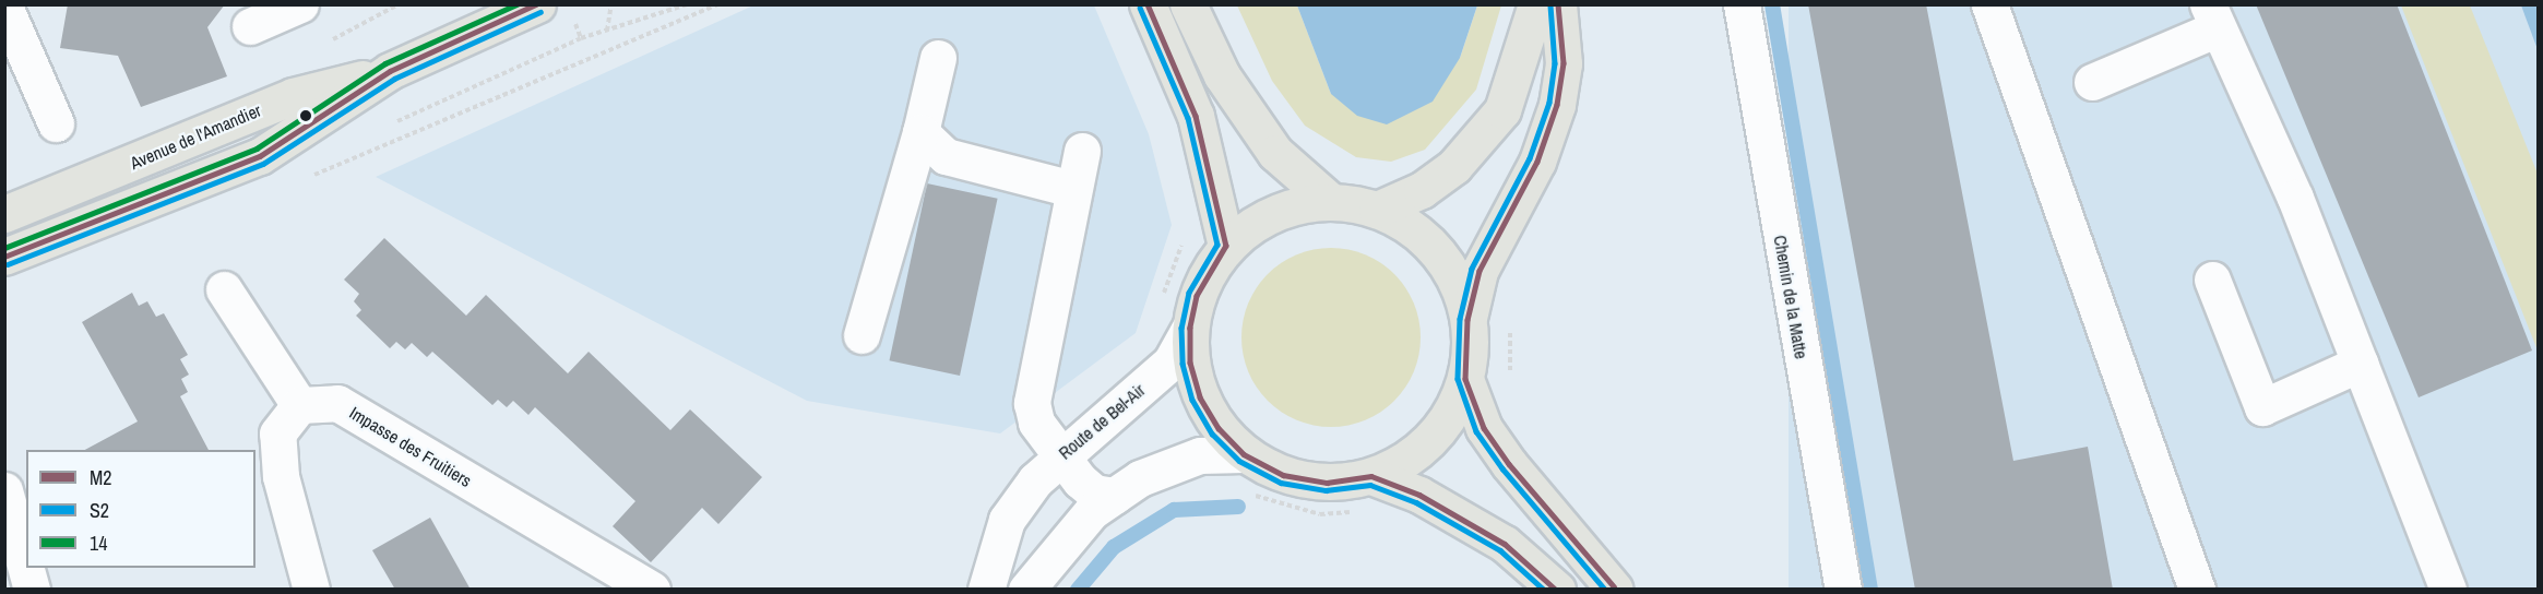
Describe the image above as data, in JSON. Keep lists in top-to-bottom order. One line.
{"streets":{"main road":["Avenue de l'Amandier"],"street":["Chemin de la Matte","Route de Bel-Air","Impasse des Fruitiers"]},"lines":["transit line M2","transit line 14","transit line S2"],"legend":["M2","S2","14"]}
